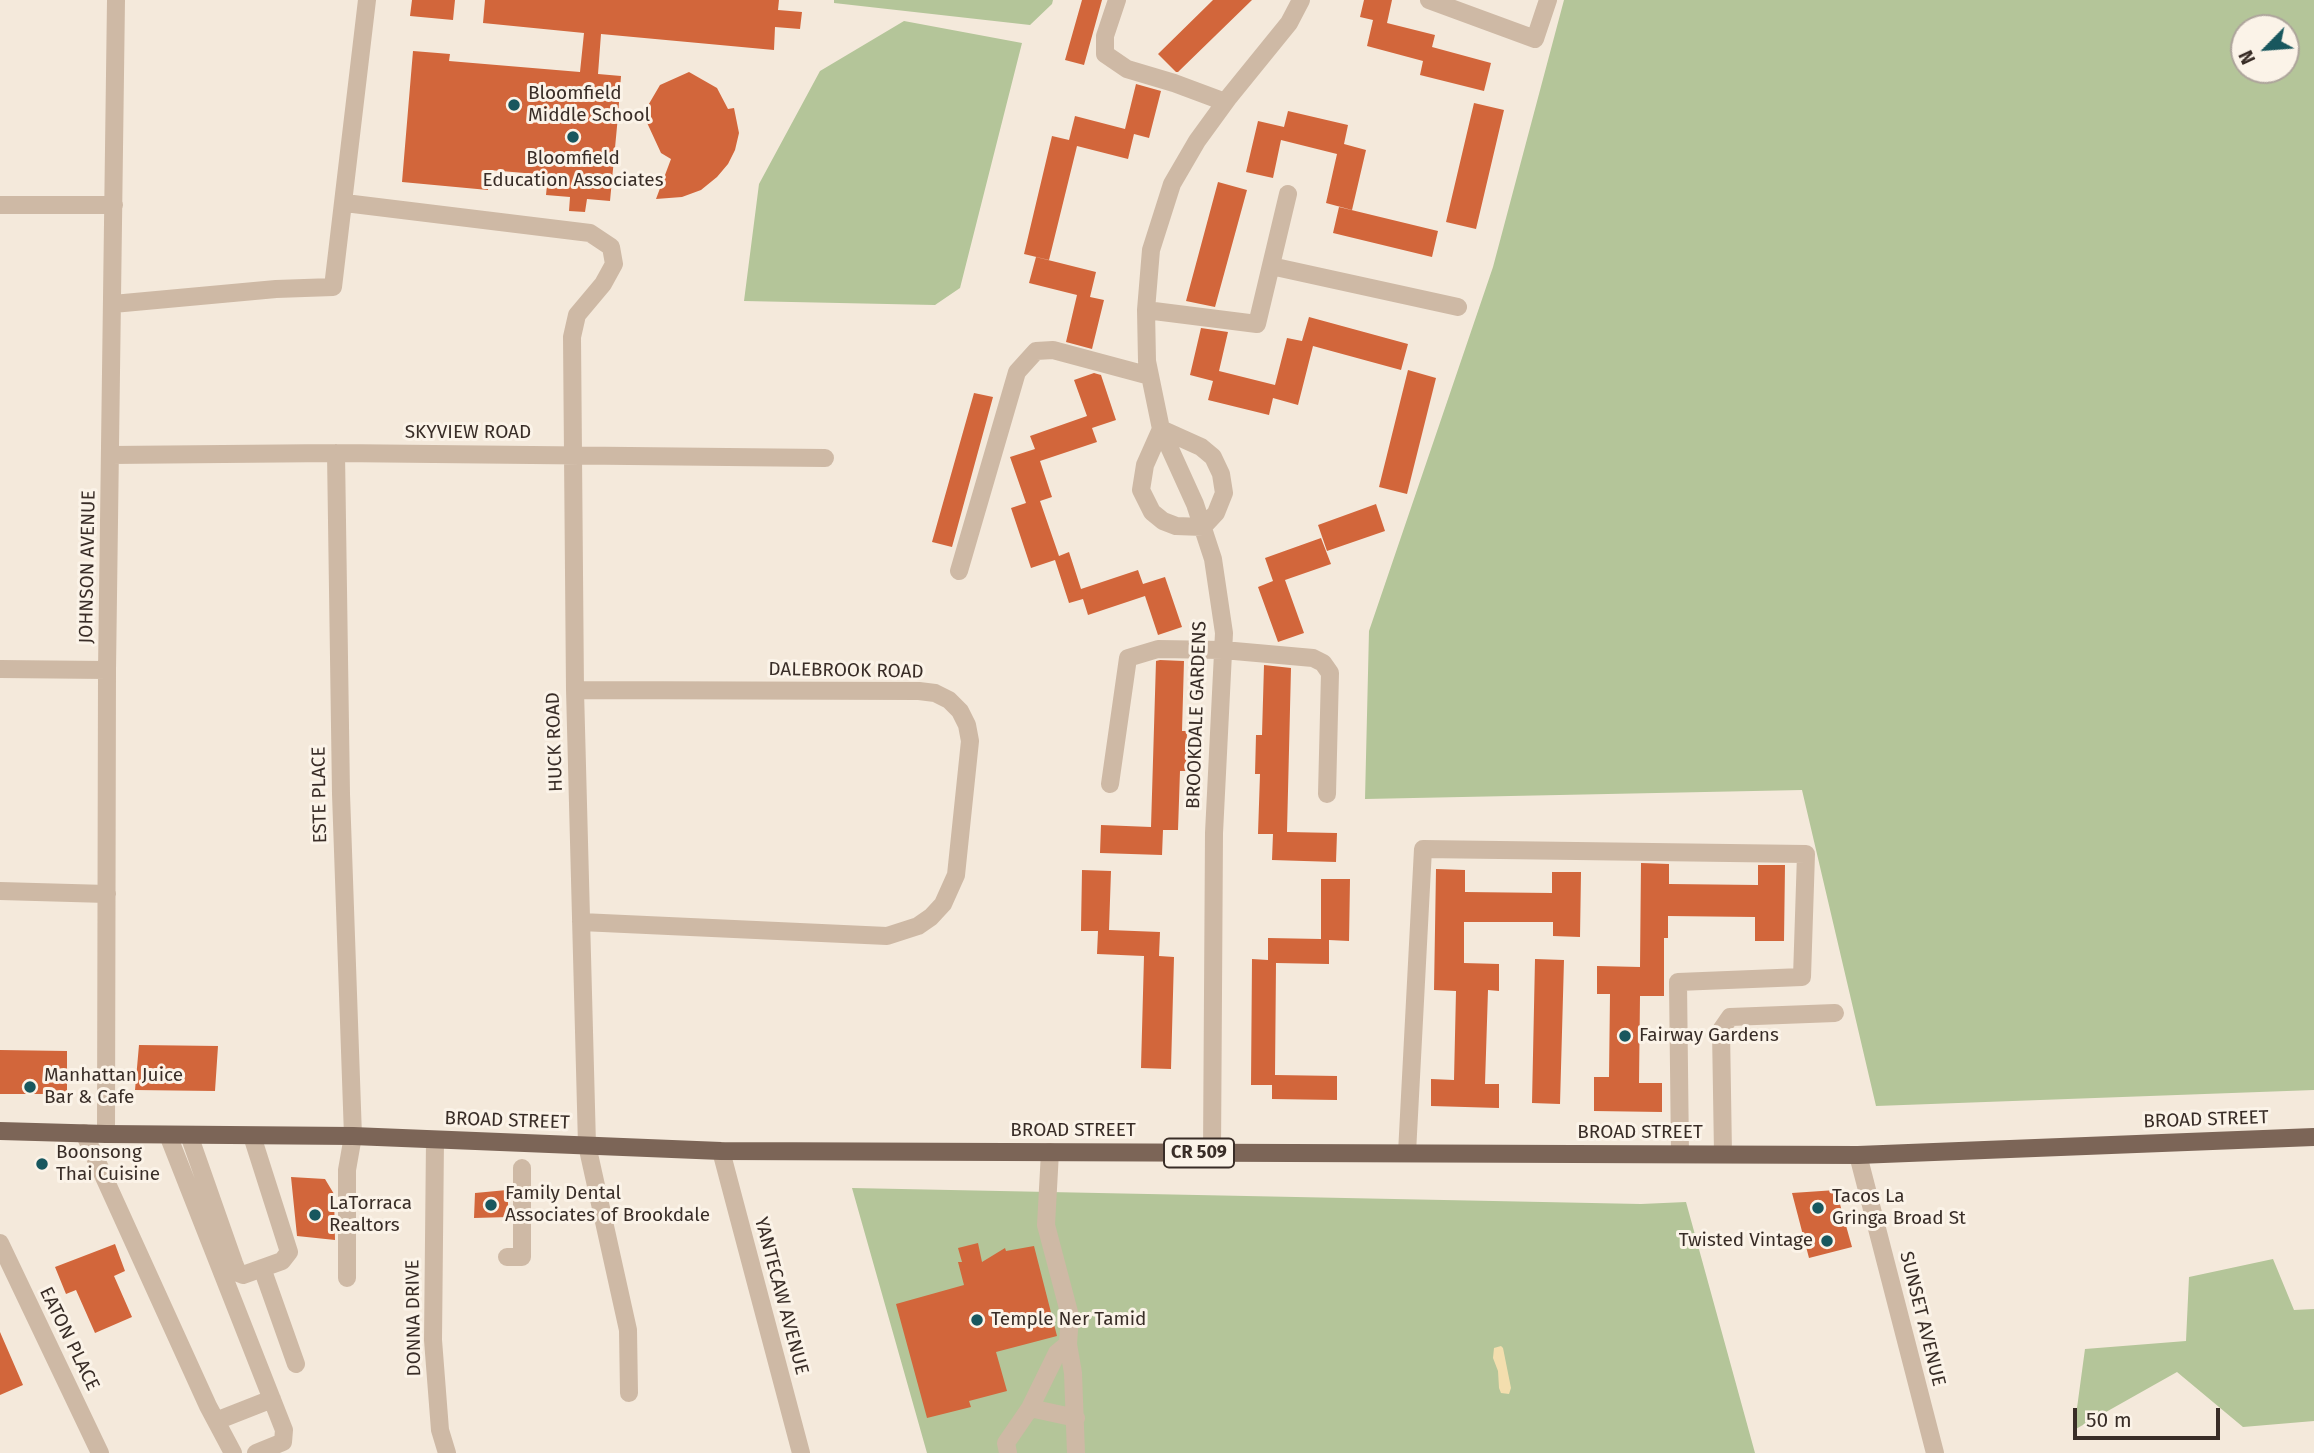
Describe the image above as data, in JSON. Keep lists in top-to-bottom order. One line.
{"streets":{"main road":["BROAD STREET","CR 509"],"street":["SKYVIEW ROAD","JOHNSON AVENUE","DALEBROOK ROAD","BROOKDALE GARDENS","HUCK ROAD","ESTE PLACE","YANTECAW AVENUE","DONNA DRIVE","SUNSET AVENUE","EATON PLACE"]},"crossings":[["SKYVIEW ROAD","JOHNSON AVENUE"],["SKYVIEW ROAD","HUCK ROAD"],["SKYVIEW ROAD","ESTE PLACE"],["JOHNSON AVENUE","BROAD STREET"],["DALEBROOK ROAD","HUCK ROAD"],["BROOKDALE GARDENS","BROAD STREET"],["HUCK ROAD","BROAD STREET"],["ESTE PLACE","BROAD STREET"],["BROAD STREET","YANTECAW AVENUE"],["BROAD STREET","DONNA DRIVE"],["BROAD STREET","SUNSET AVENUE"]],"places":["Bloomfield Middle School","Bloomfield Education Associates","Fairway Gardens","Manhattan Juice Bar & Cafe","Boonsong Thai Cuisine","Family Dental Associates of Brookdale","Tacos La Gringa Broad St","LaTorraca Realtors","Twisted Vintage","Temple Ner Tamid"],"scale_bar":"50 m","north":"bottom left"}
